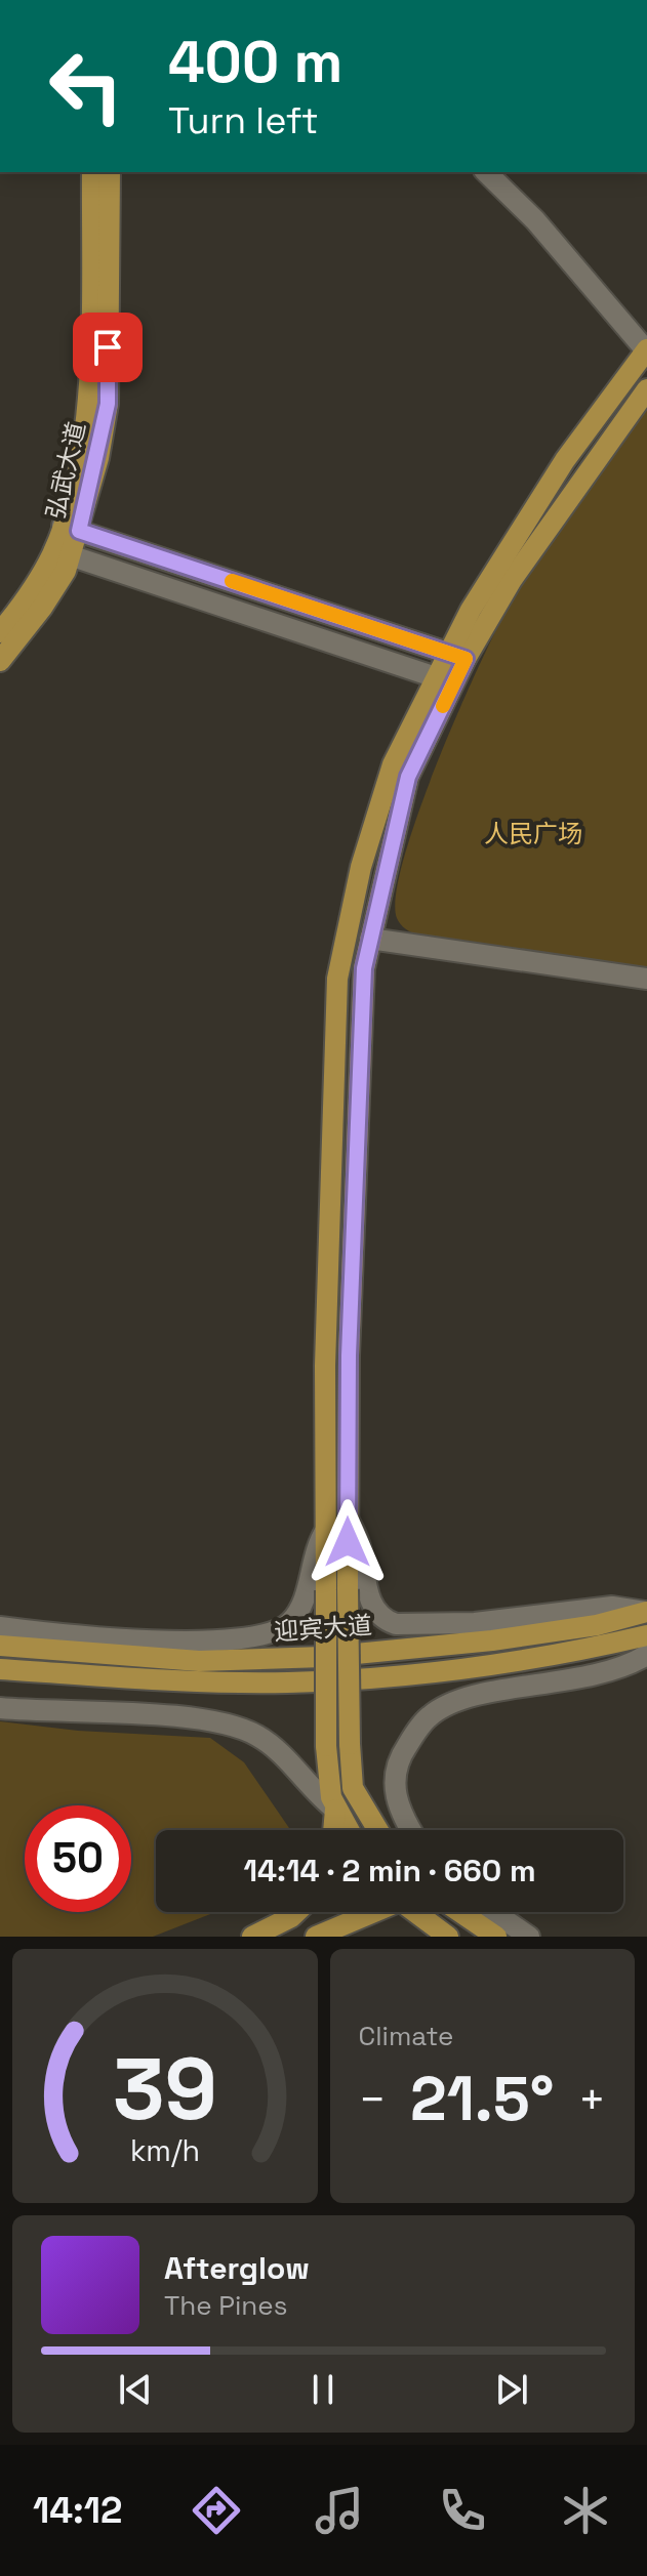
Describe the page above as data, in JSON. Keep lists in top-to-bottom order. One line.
{"streets":{"main road":["弘武大道","迎宾大道"]},"parks":["人民广场"],"page":{"turn":["400 m","Turn left"],"limit":"50","trip":"14:14 · 2 min · 660 m","tile":"Climate","heat":["−","21.5°","+"],"song":["Afterglow","The Pines"],"tabs":"14:12","gauge":["39","km/h"]}}
